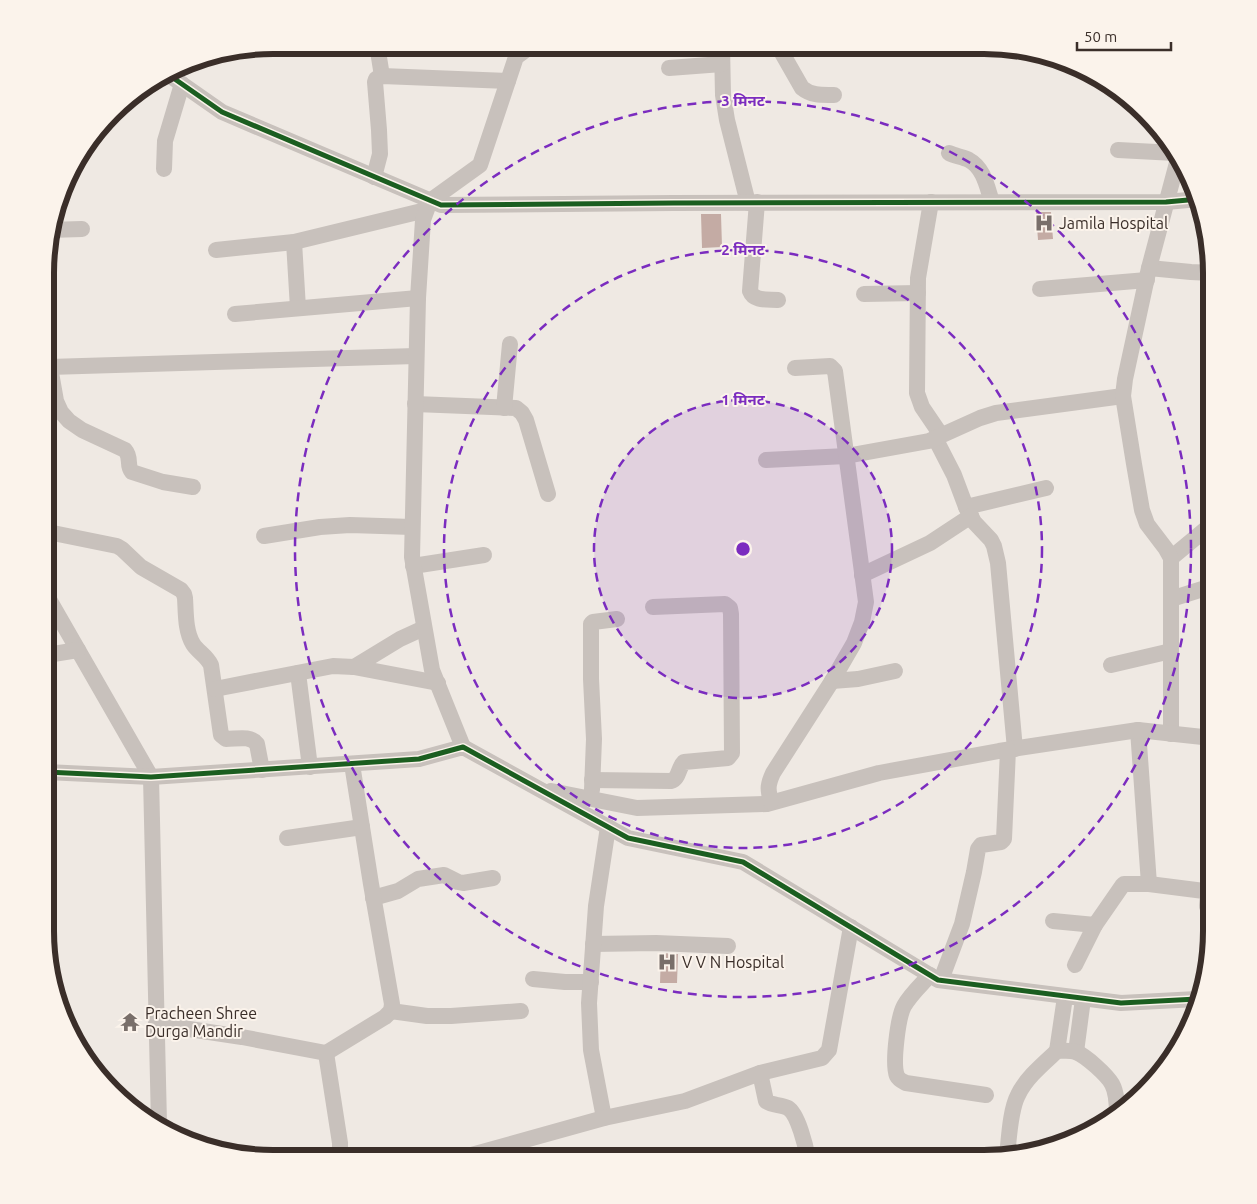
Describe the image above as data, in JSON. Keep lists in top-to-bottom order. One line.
{"places":{"hospital":["Jamila Hospital","V V N Hospital"],"temple":["Pracheen Shree Durga Mandir"]},"scale_bar":"50 m","rings":["3 मिनट","2 मिनट","1 मिनट"]}
